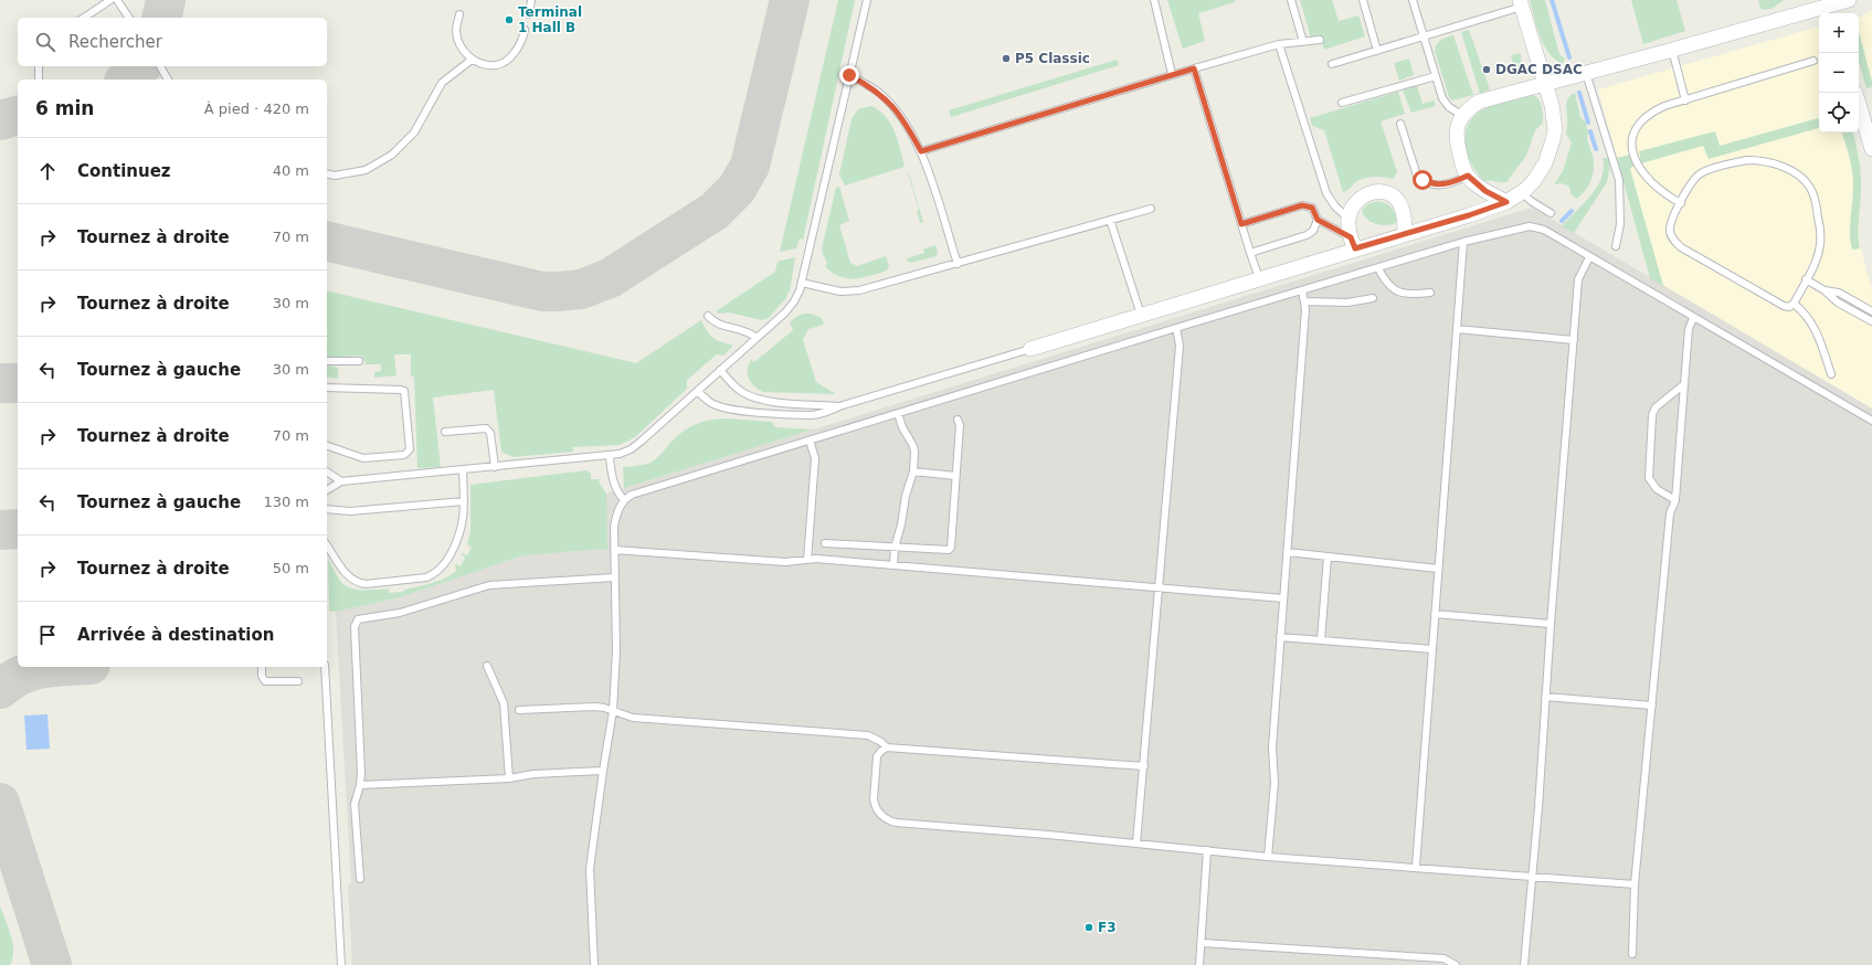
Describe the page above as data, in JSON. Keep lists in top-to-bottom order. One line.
{"places":["Terminal 1 Hall B","P5 Classic","DGAC DSAC","F3"],"page":{"map_buttons":["+","−"],"search":"Rechercher","heading":["6 min","À pied · 420 m"],"list":[["Continuez","40 m"],["Tournez à droite","70 m"],["Tournez à droite","30 m"],["Tournez à gauche","30 m"],["Tournez à droite","70 m"],["Tournez à gauche","130 m"],["Tournez à droite","50 m"],"Arrivée à destination"]}}
